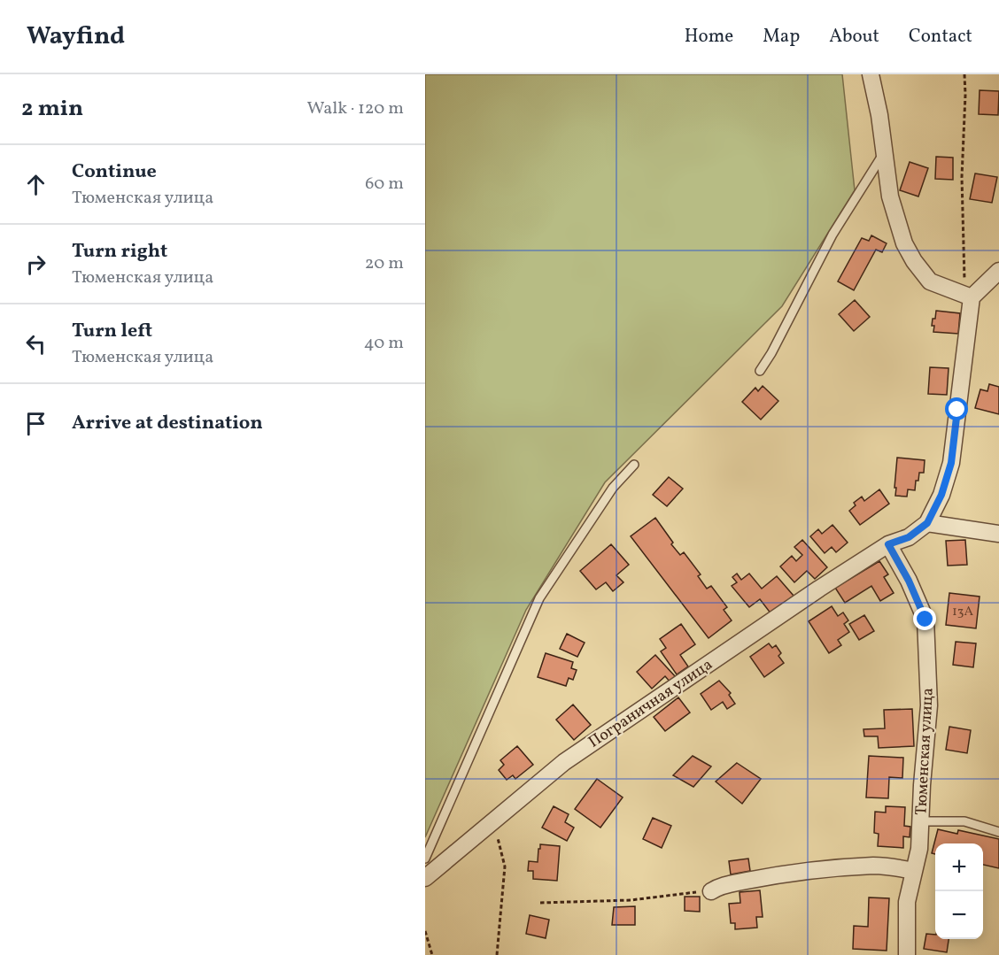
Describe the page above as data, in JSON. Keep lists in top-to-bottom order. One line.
{"streets":{"street":["Пограничная улица","Тюменская улица"]},"crossings":[["Пограничная улица","Тюменская улица"]],"house_numbers":["13А"],"page":{"header":"Wayfind","nav":["Home","Map","About","Contact"],"heading":["2 min","Walk · 120 m"],"list":[["Continue","Тюменская улица","60 m"],["Turn right","Тюменская улица","20 m"],["Turn left","Тюменская улица","40 m"],"Arrive at destination"],"map_buttons":["+","−"]}}
